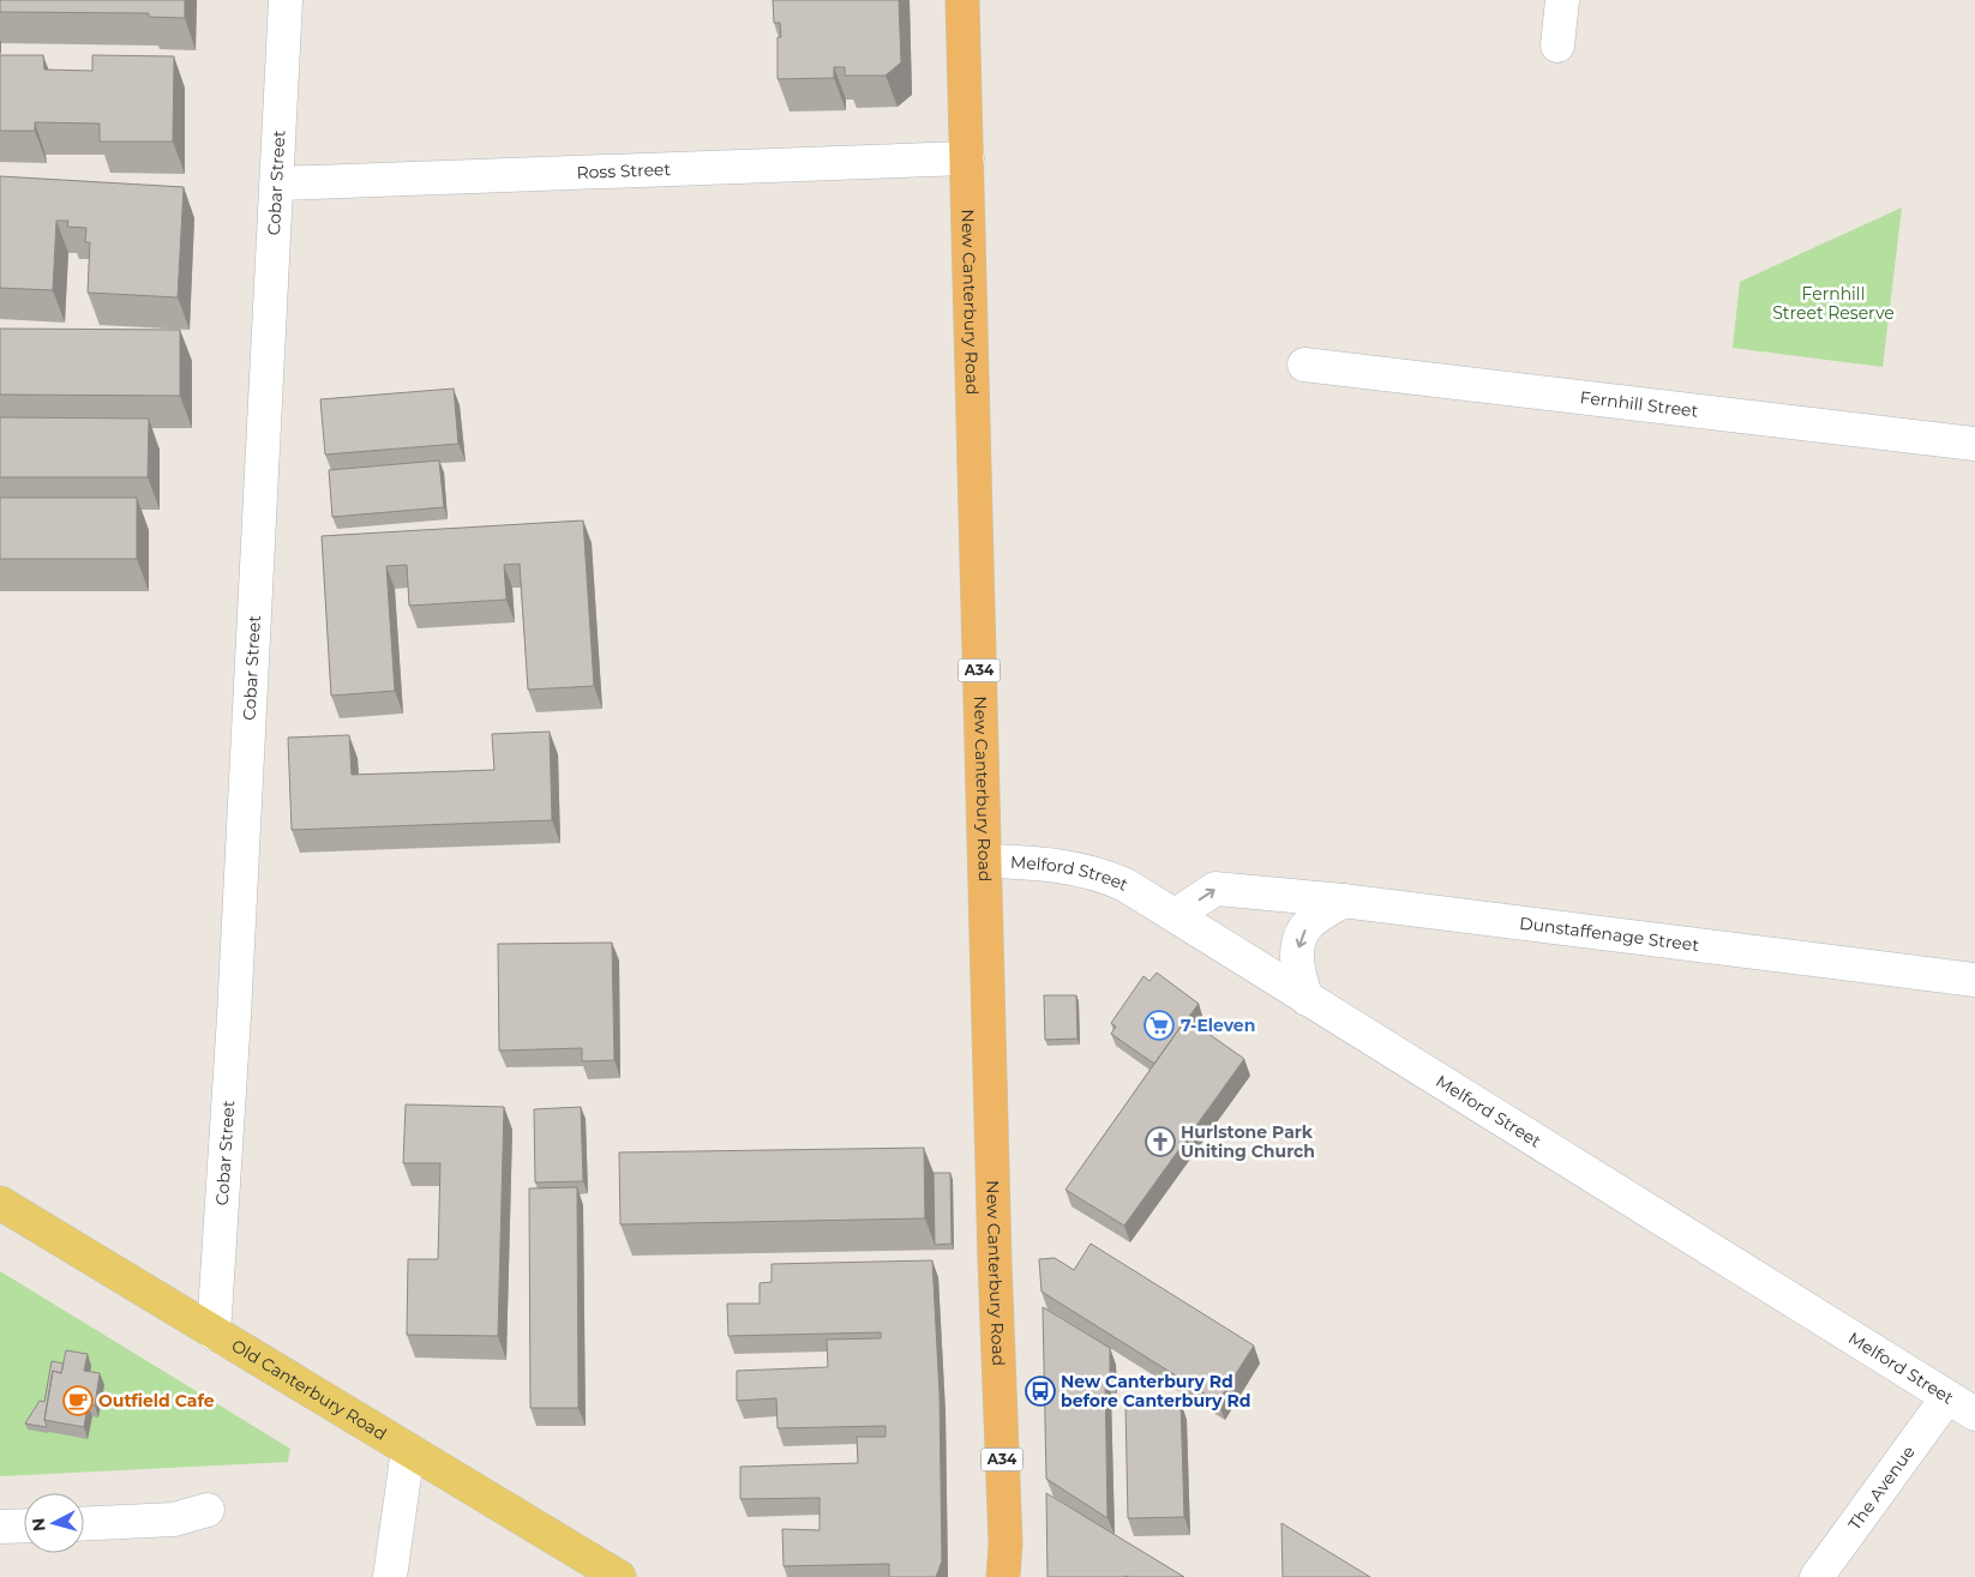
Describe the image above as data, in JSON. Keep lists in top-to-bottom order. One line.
{"streets":{"highway":["New Canterbury Road","A34"],"main road":["Old Canterbury Road"],"street":["Ross Street","Cobar Street","Fernhill Street","Melford Street","Dunstaffenage Street","The Avenue"]},"crossings":[["Ross Street","Cobar Street"],["Ross Street","New Canterbury Road"],["Cobar Street","Old Canterbury Road"],["New Canterbury Road","Melford Street"],["Melford Street","Dunstaffenage Street"],["Melford Street","The Avenue"]],"parks":["Fernhill Street Reserve"],"places":{"supermarket":["7-Eleven"],"church":["Hurlstone Park Uniting Church"],"bus stop":["New Canterbury Rd before Canterbury Rd"],"cafe":["Outfield Cafe"]},"north":"left"}
